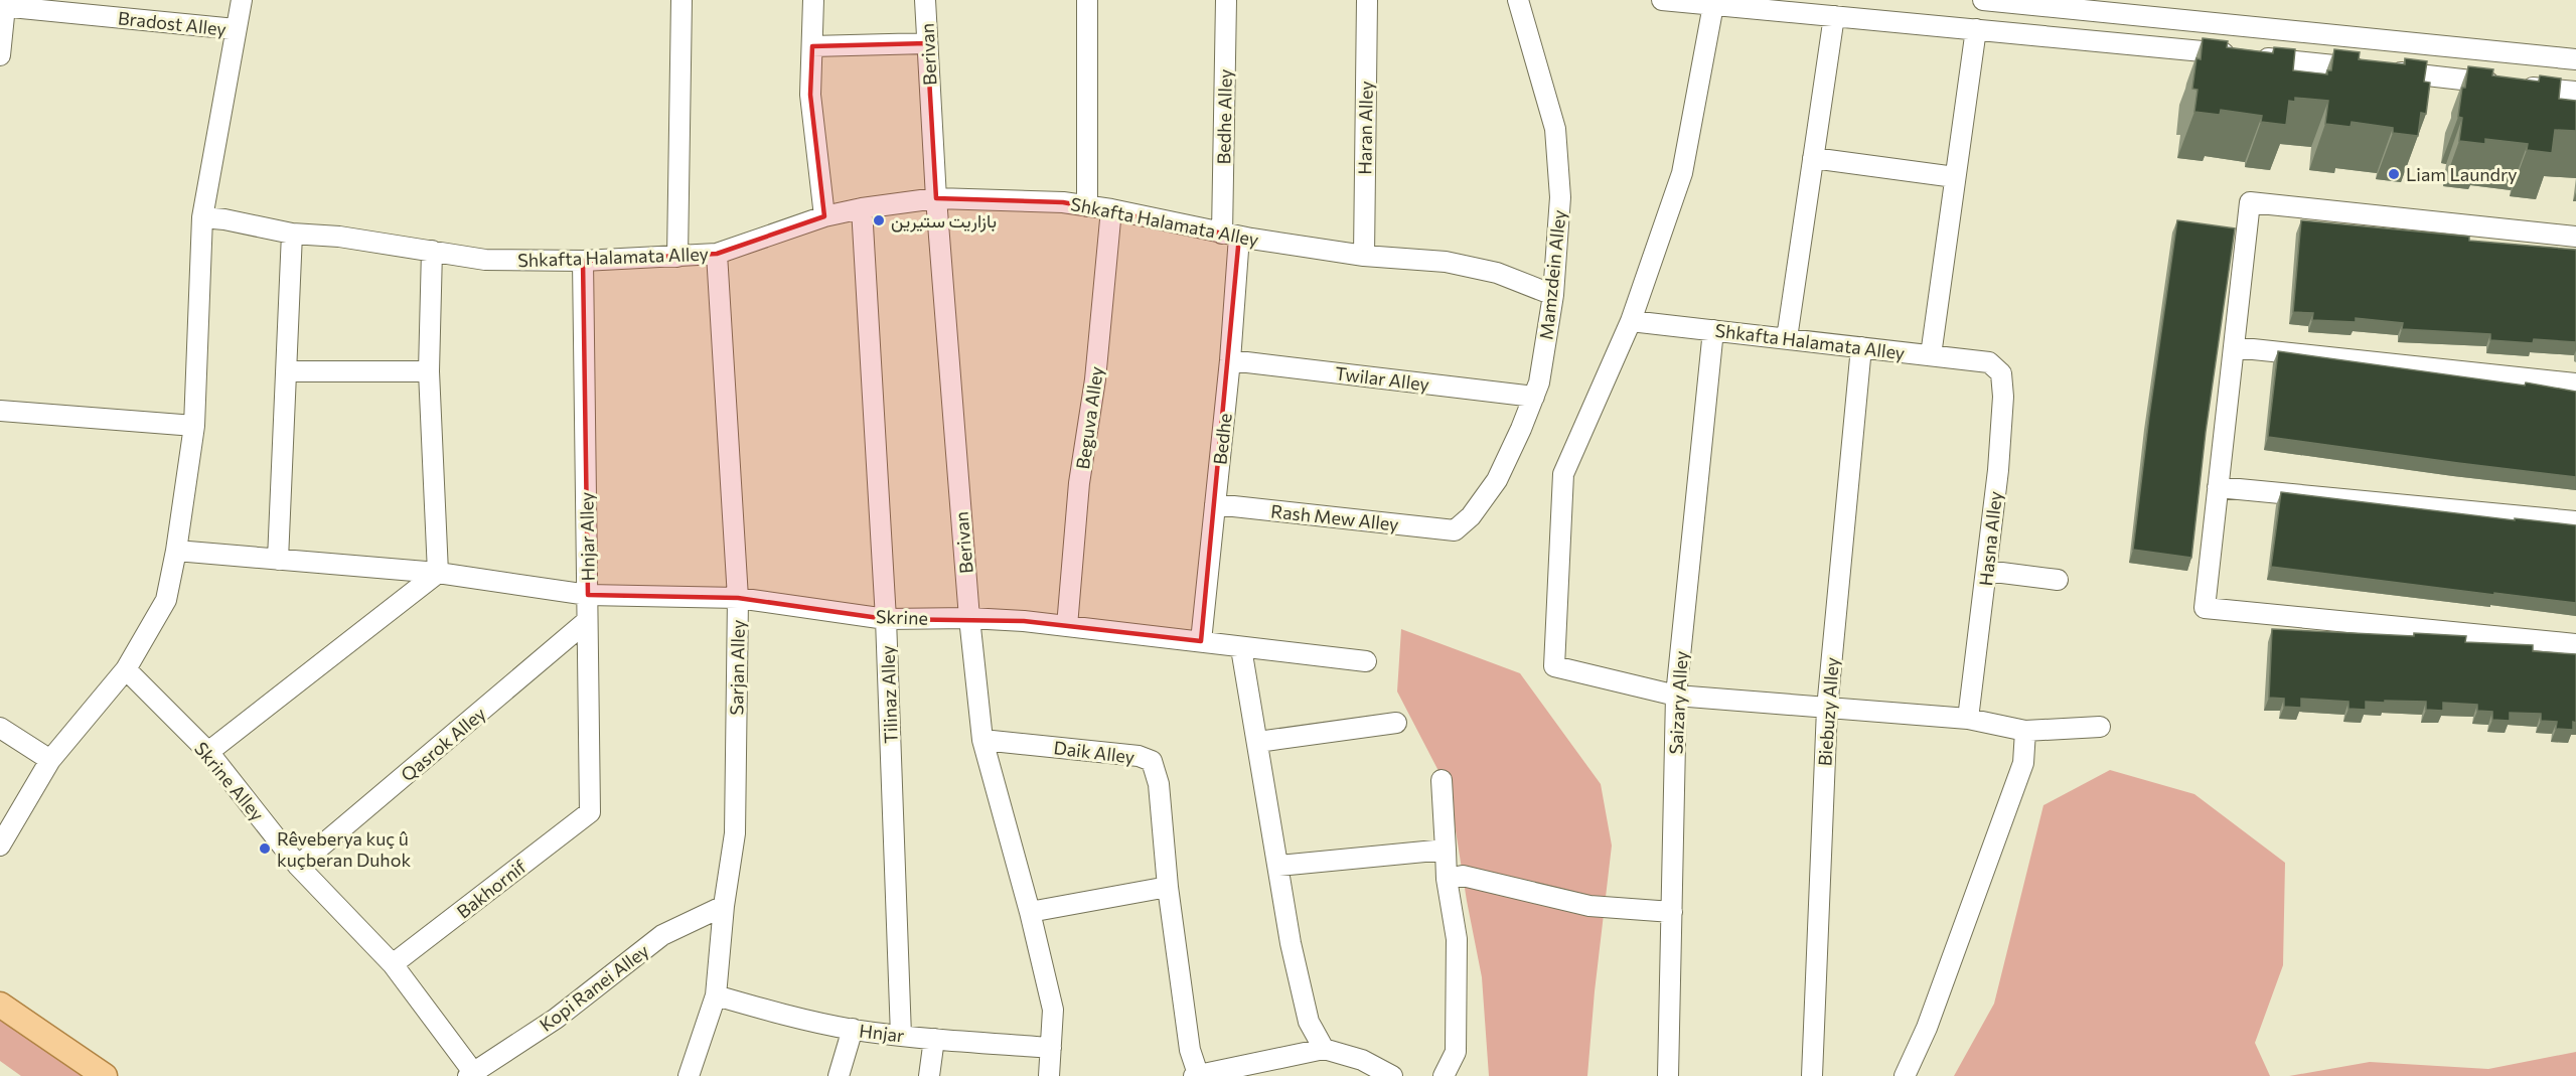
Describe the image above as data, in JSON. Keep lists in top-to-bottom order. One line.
{"streets":{"street":["Bradost Alley","Berivan","Bedhe Alley","Haran Alley","Shkafta Halamata Alley","Mamzdein Alley","Twilar Alley","Beguva Alley","Bedhe","Rash Mew Alley","Hnjar Alley","Hasna Alley","Skrine","Sarjan Alley","Tilinaz Alley","Saizary Alley","Biebuzy Alley","Qasrok Alley","Daik Alley","Skrine Alley","Bakhornif","Kopi Ranei Alley","Hnjar"]},"crossings":[["Berivan","Shkafta Halamata Alley"],["Berivan","Skrine"],["Berivan","Daik Alley"],["Berivan","Hnjar"],["Bedhe Alley","Shkafta Halamata Alley"],["Bedhe Alley","Bedhe"],["Haran Alley","Shkafta Halamata Alley"],["Shkafta Halamata Alley","Mamzdein Alley"],["Shkafta Halamata Alley","Beguva Alley"],["Shkafta Halamata Alley","Bedhe"],["Shkafta Halamata Alley","Hnjar Alley"],["Shkafta Halamata Alley","Hasna Alley"],["Shkafta Halamata Alley","Sarjan Alley"],["Shkafta Halamata Alley","Tilinaz Alley"],["Shkafta Halamata Alley","Saizary Alley"],["Shkafta Halamata Alley","Biebuzy Alley"],["Mamzdein Alley","Twilar Alley"],["Mamzdein Alley","Rash Mew Alley"],["Twilar Alley","Bedhe"],["Beguva Alley","Skrine"],["Bedhe","Rash Mew Alley"],["Bedhe","Skrine"],["Hnjar Alley","Skrine"],["Hnjar Alley","Qasrok Alley"],["Hnjar Alley","Bakhornif"],["Skrine","Sarjan Alley"],["Skrine","Tilinaz Alley"],["Sarjan Alley","Kopi Ranei Alley"],["Sarjan Alley","Hnjar"],["Tilinaz Alley","Hnjar"],["Qasrok Alley","Skrine Alley"],["Skrine Alley","Bakhornif"],["Skrine Alley","Kopi Ranei Alley"]],"places":["Liam Laundry","بازاريت ستيرين","Rêveberya kuç û kuçberan Duhok"]}
